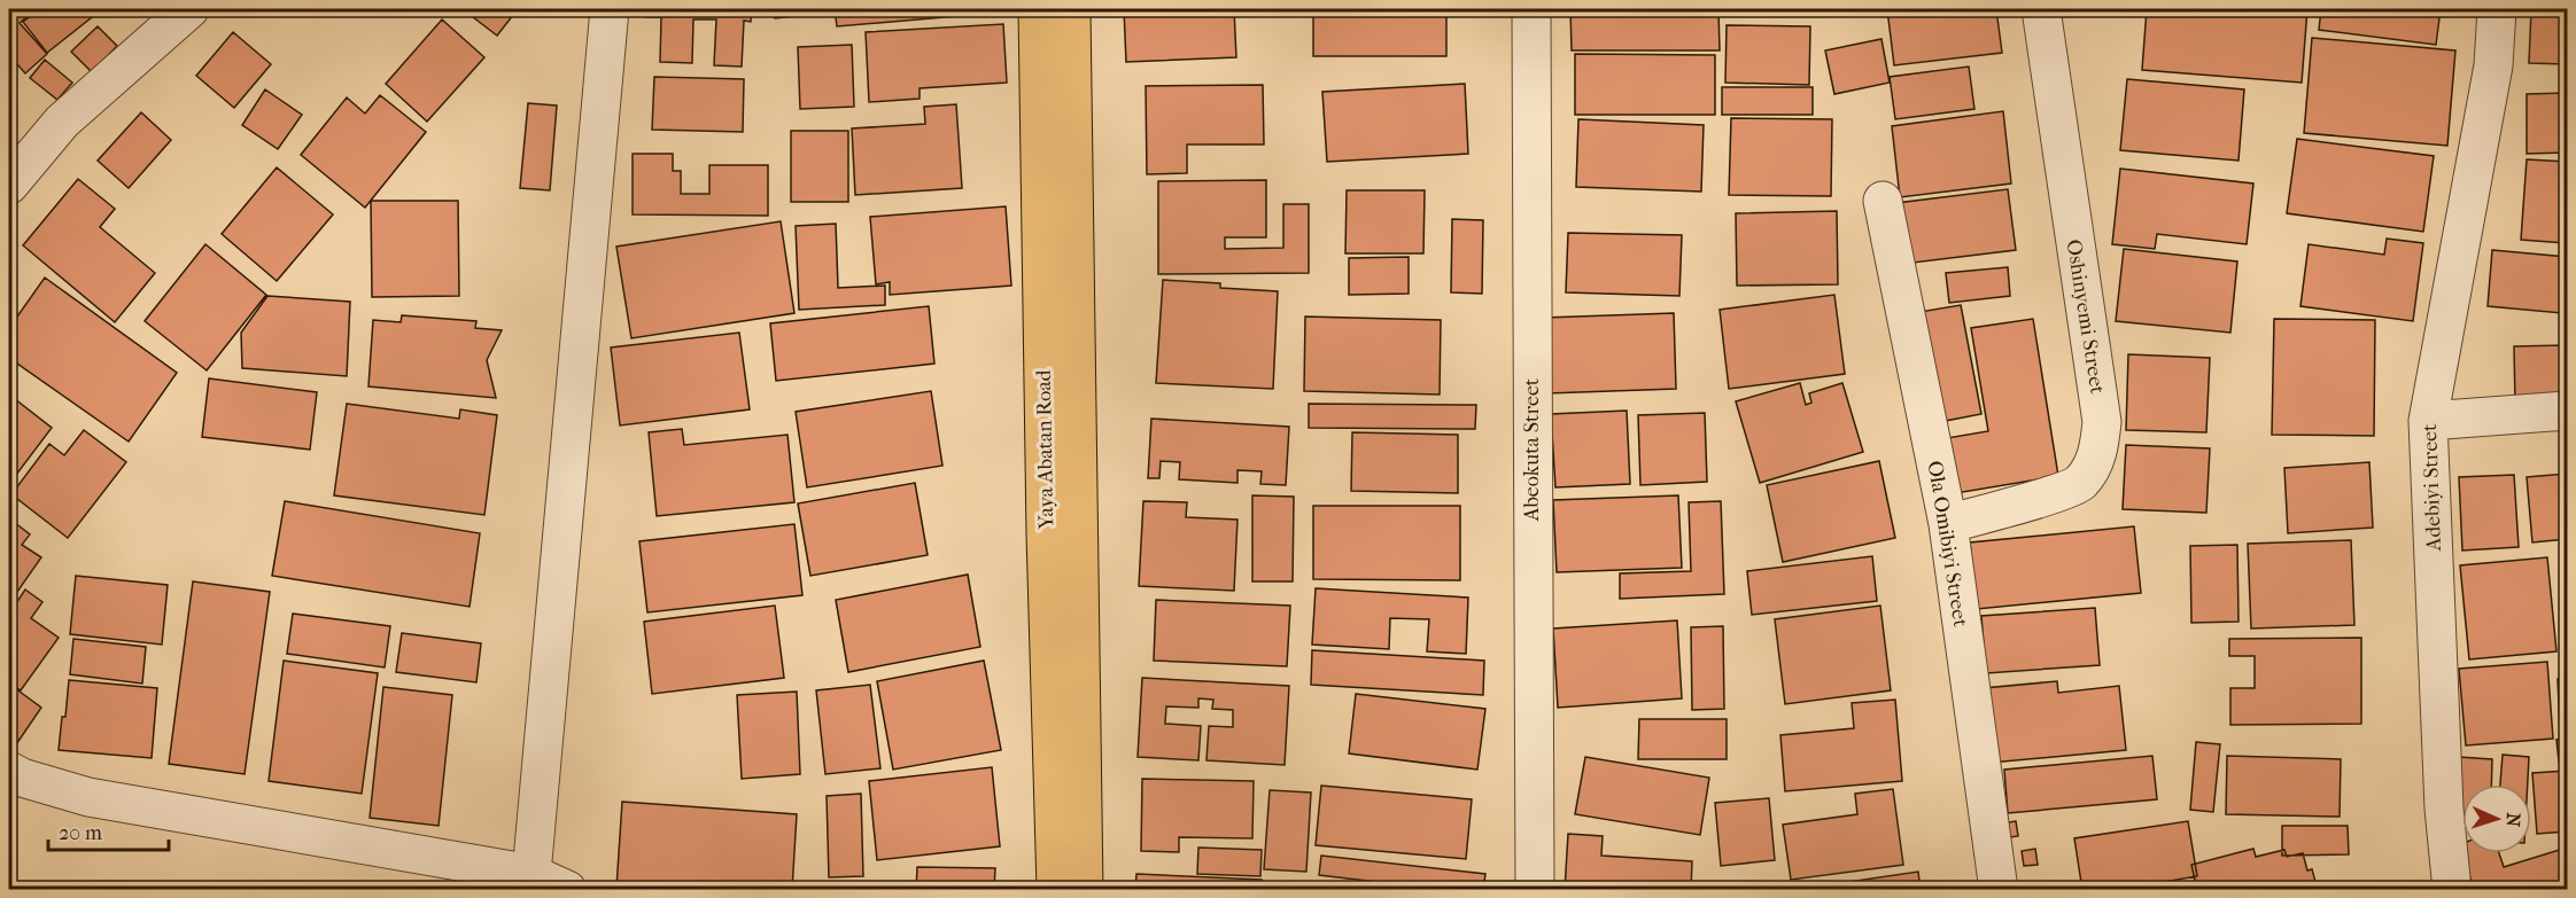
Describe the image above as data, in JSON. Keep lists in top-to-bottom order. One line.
{"streets":{"main road":["Yaya Abatan Road"],"street":["Oshinyemi Street","Abeokuta Street","Adebiyi Street","Ola Omibiyi Street"]},"crossings":[["Oshinyemi Street","Ola Omibiyi Street"]],"scale_bar":"20 m","north":"right"}
